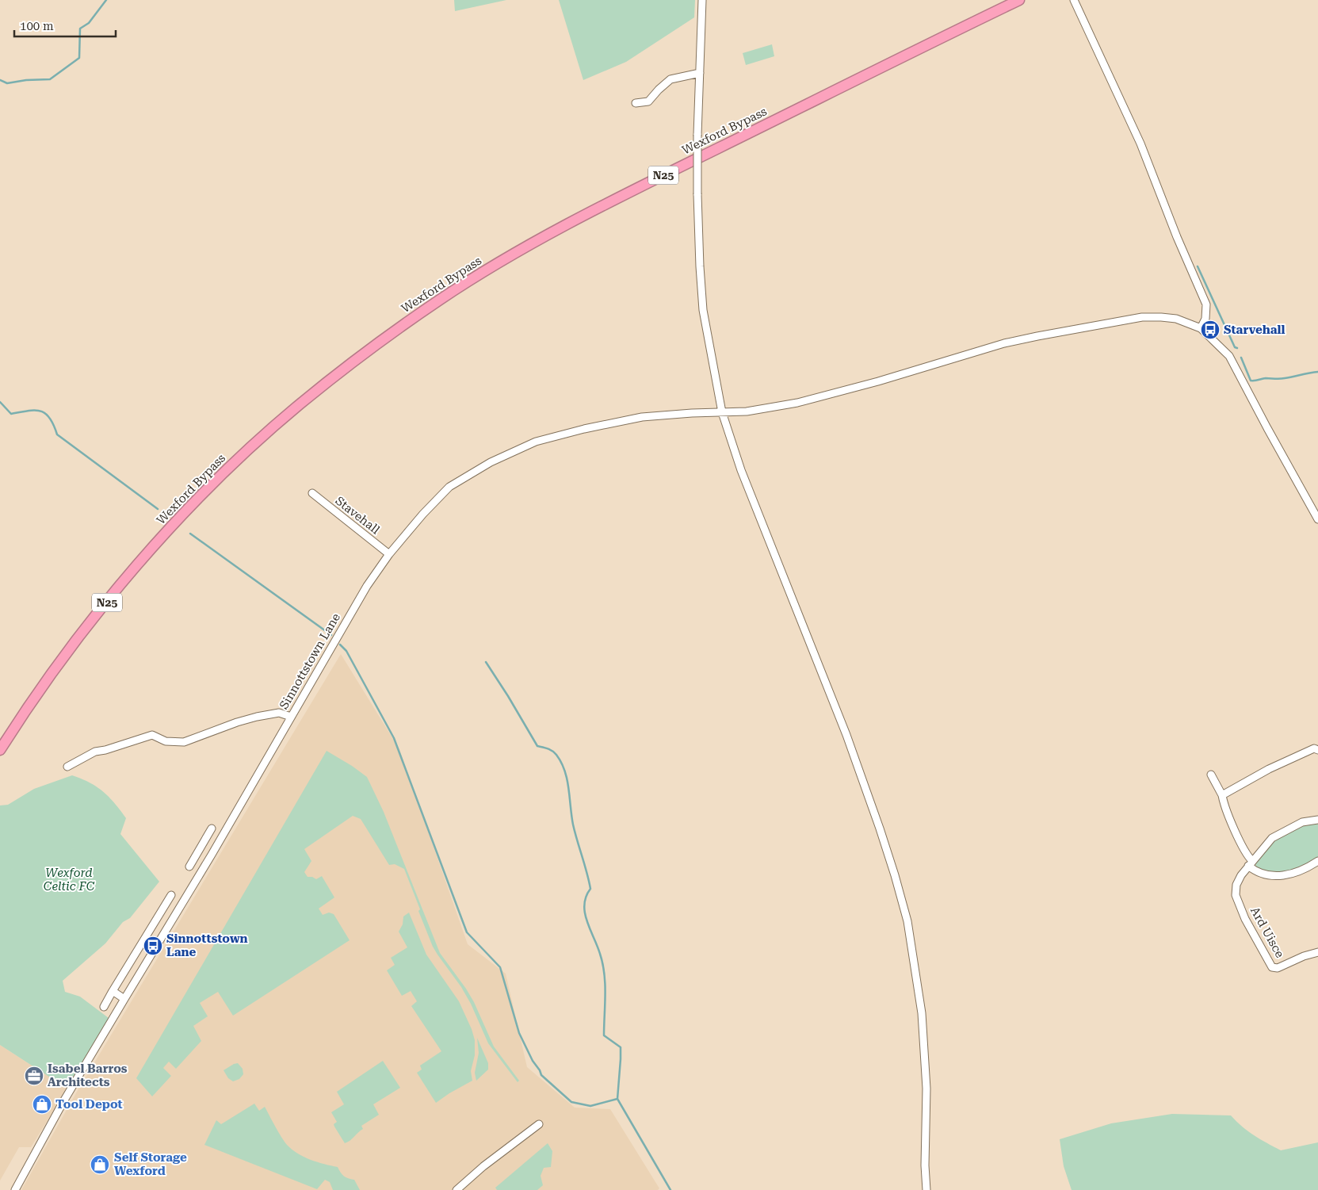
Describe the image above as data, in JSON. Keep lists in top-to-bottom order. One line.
{"streets":{"highway":["Wexford Bypass","N25"],"street":["Stavehall","Sinnottstown Lane","Ard Uisce"]},"crossings":[["Stavehall","Sinnottstown Lane"]],"parks":["Wexford Celtic FC"],"places":{"bus stop":["Starvehall","Sinnottstown Lane"],"office":["Isabel Barros Architects"],"shop":["Tool Depot","Self Storage Wexford"]},"scale_bar":"100 m"}
